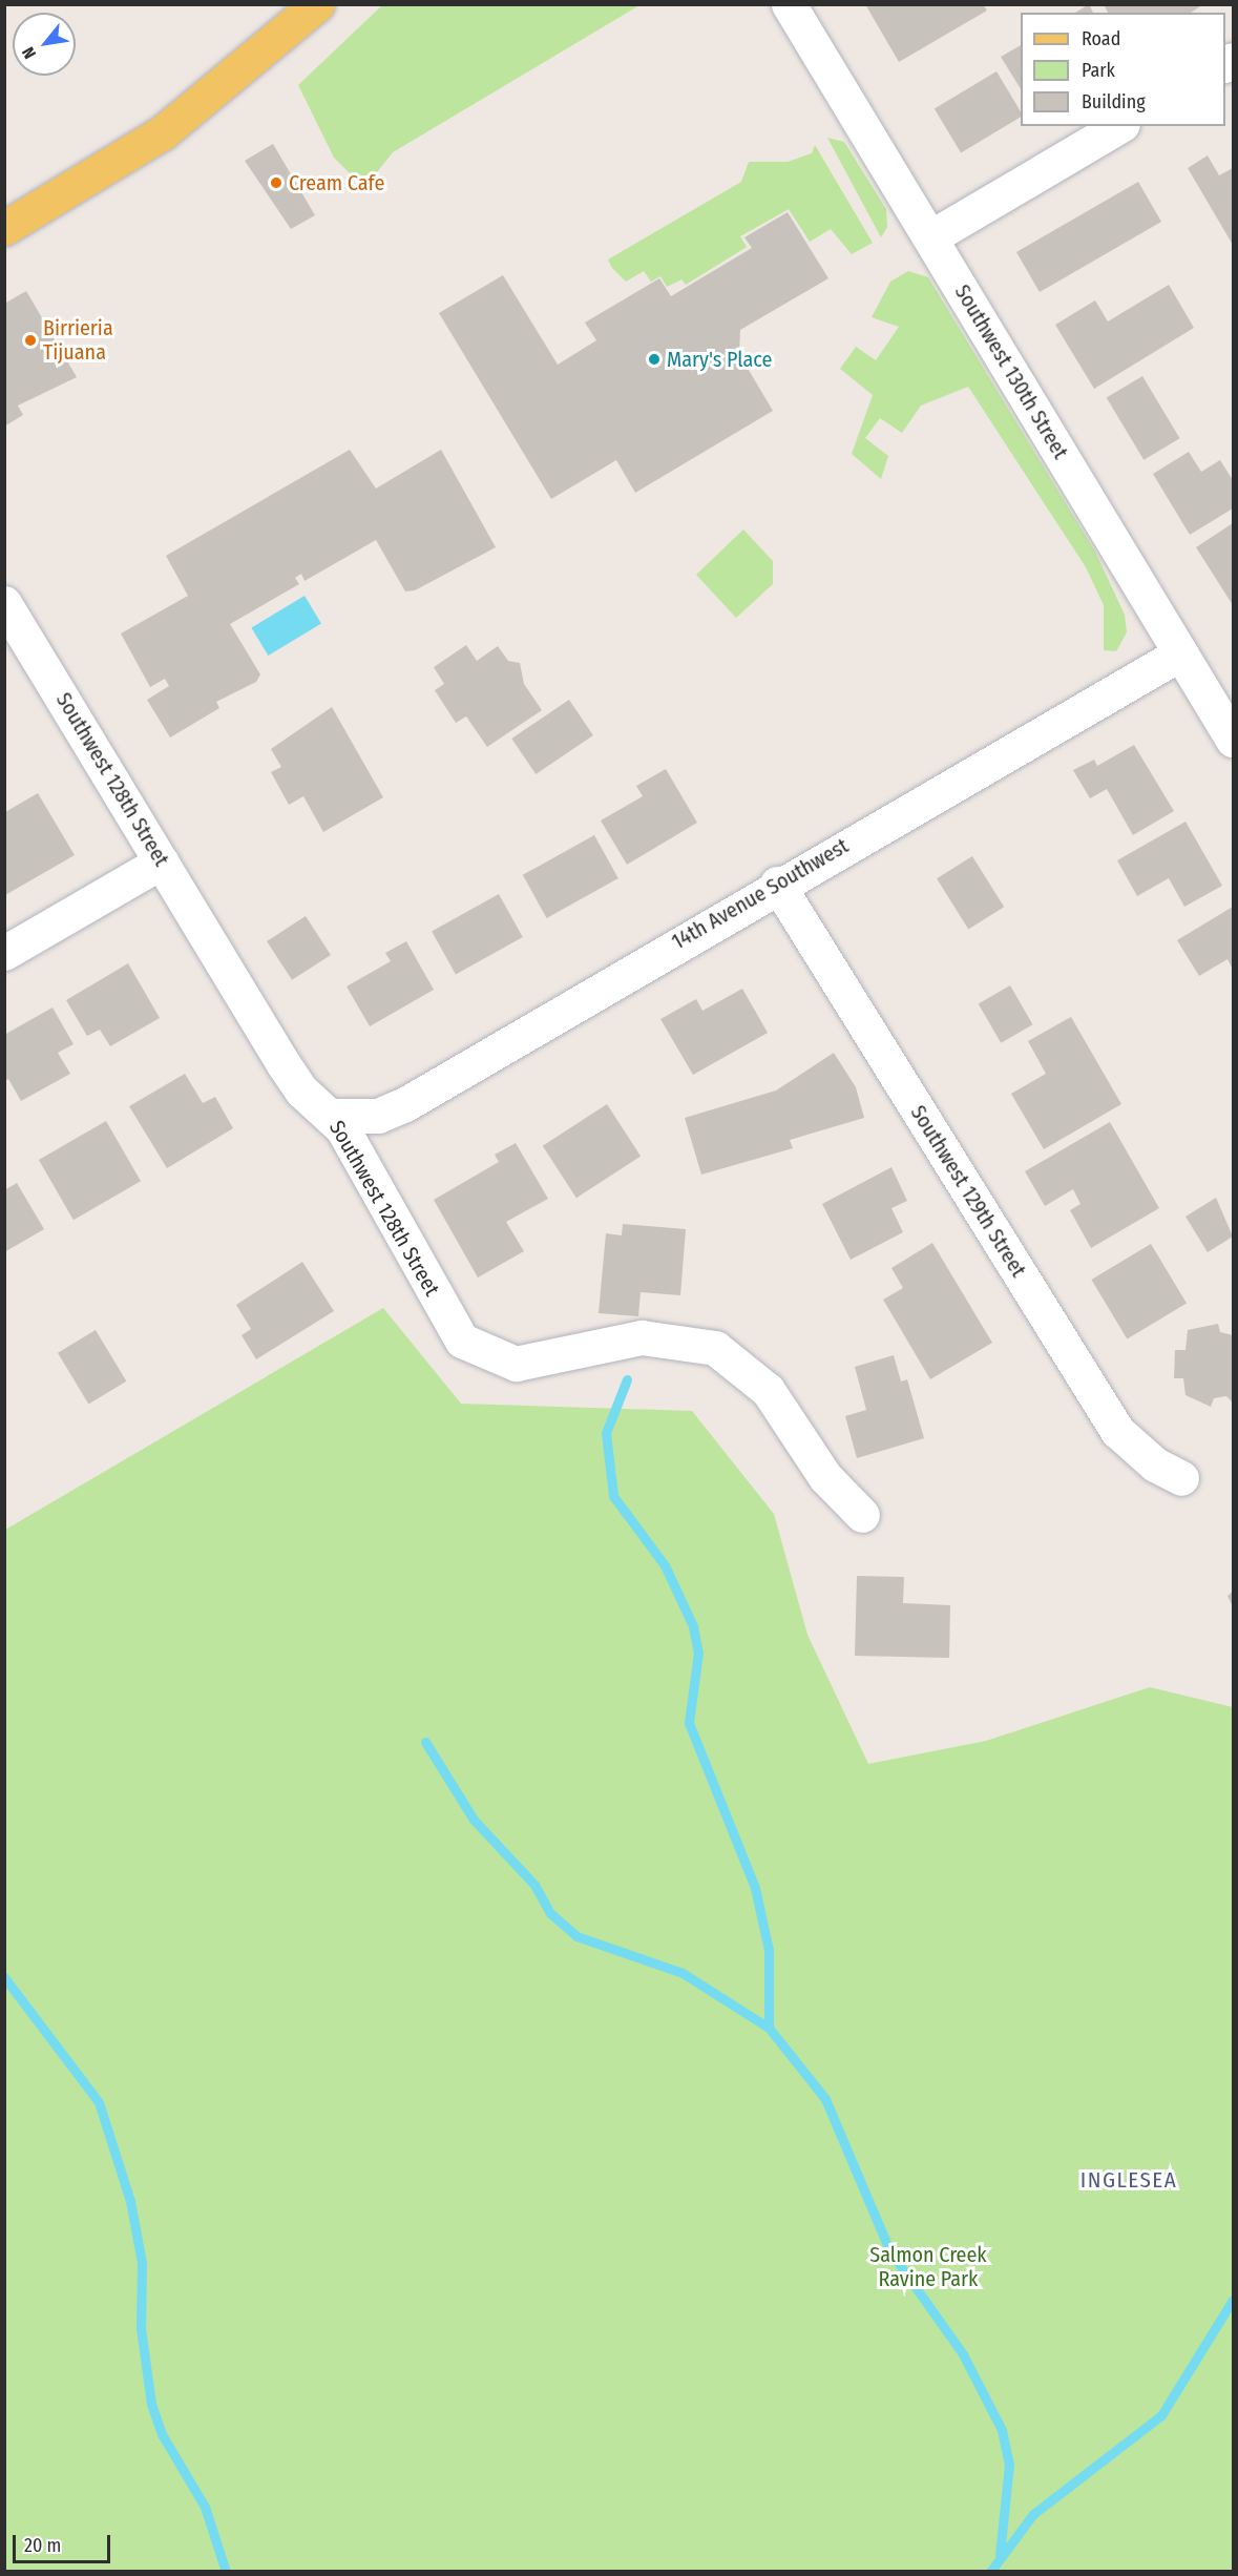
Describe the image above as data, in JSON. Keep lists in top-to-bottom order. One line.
{"streets":{"street":["Southwest 130th Street","Southwest 128th Street","14th Avenue Southwest","Southwest 129th Street"]},"crossings":[["Southwest 130th Street","14th Avenue Southwest"],["Southwest 128th Street","14th Avenue Southwest"],["14th Avenue Southwest","Southwest 129th Street"]],"districts":["INGLESEA"],"parks":["Salmon Creek Ravine Park"],"places":["Cream Cafe","Birrieria Tijuana","Mary's Place"],"legend":["Road","Park","Building"],"scale_bar":"20 m","north":"bottom left"}
